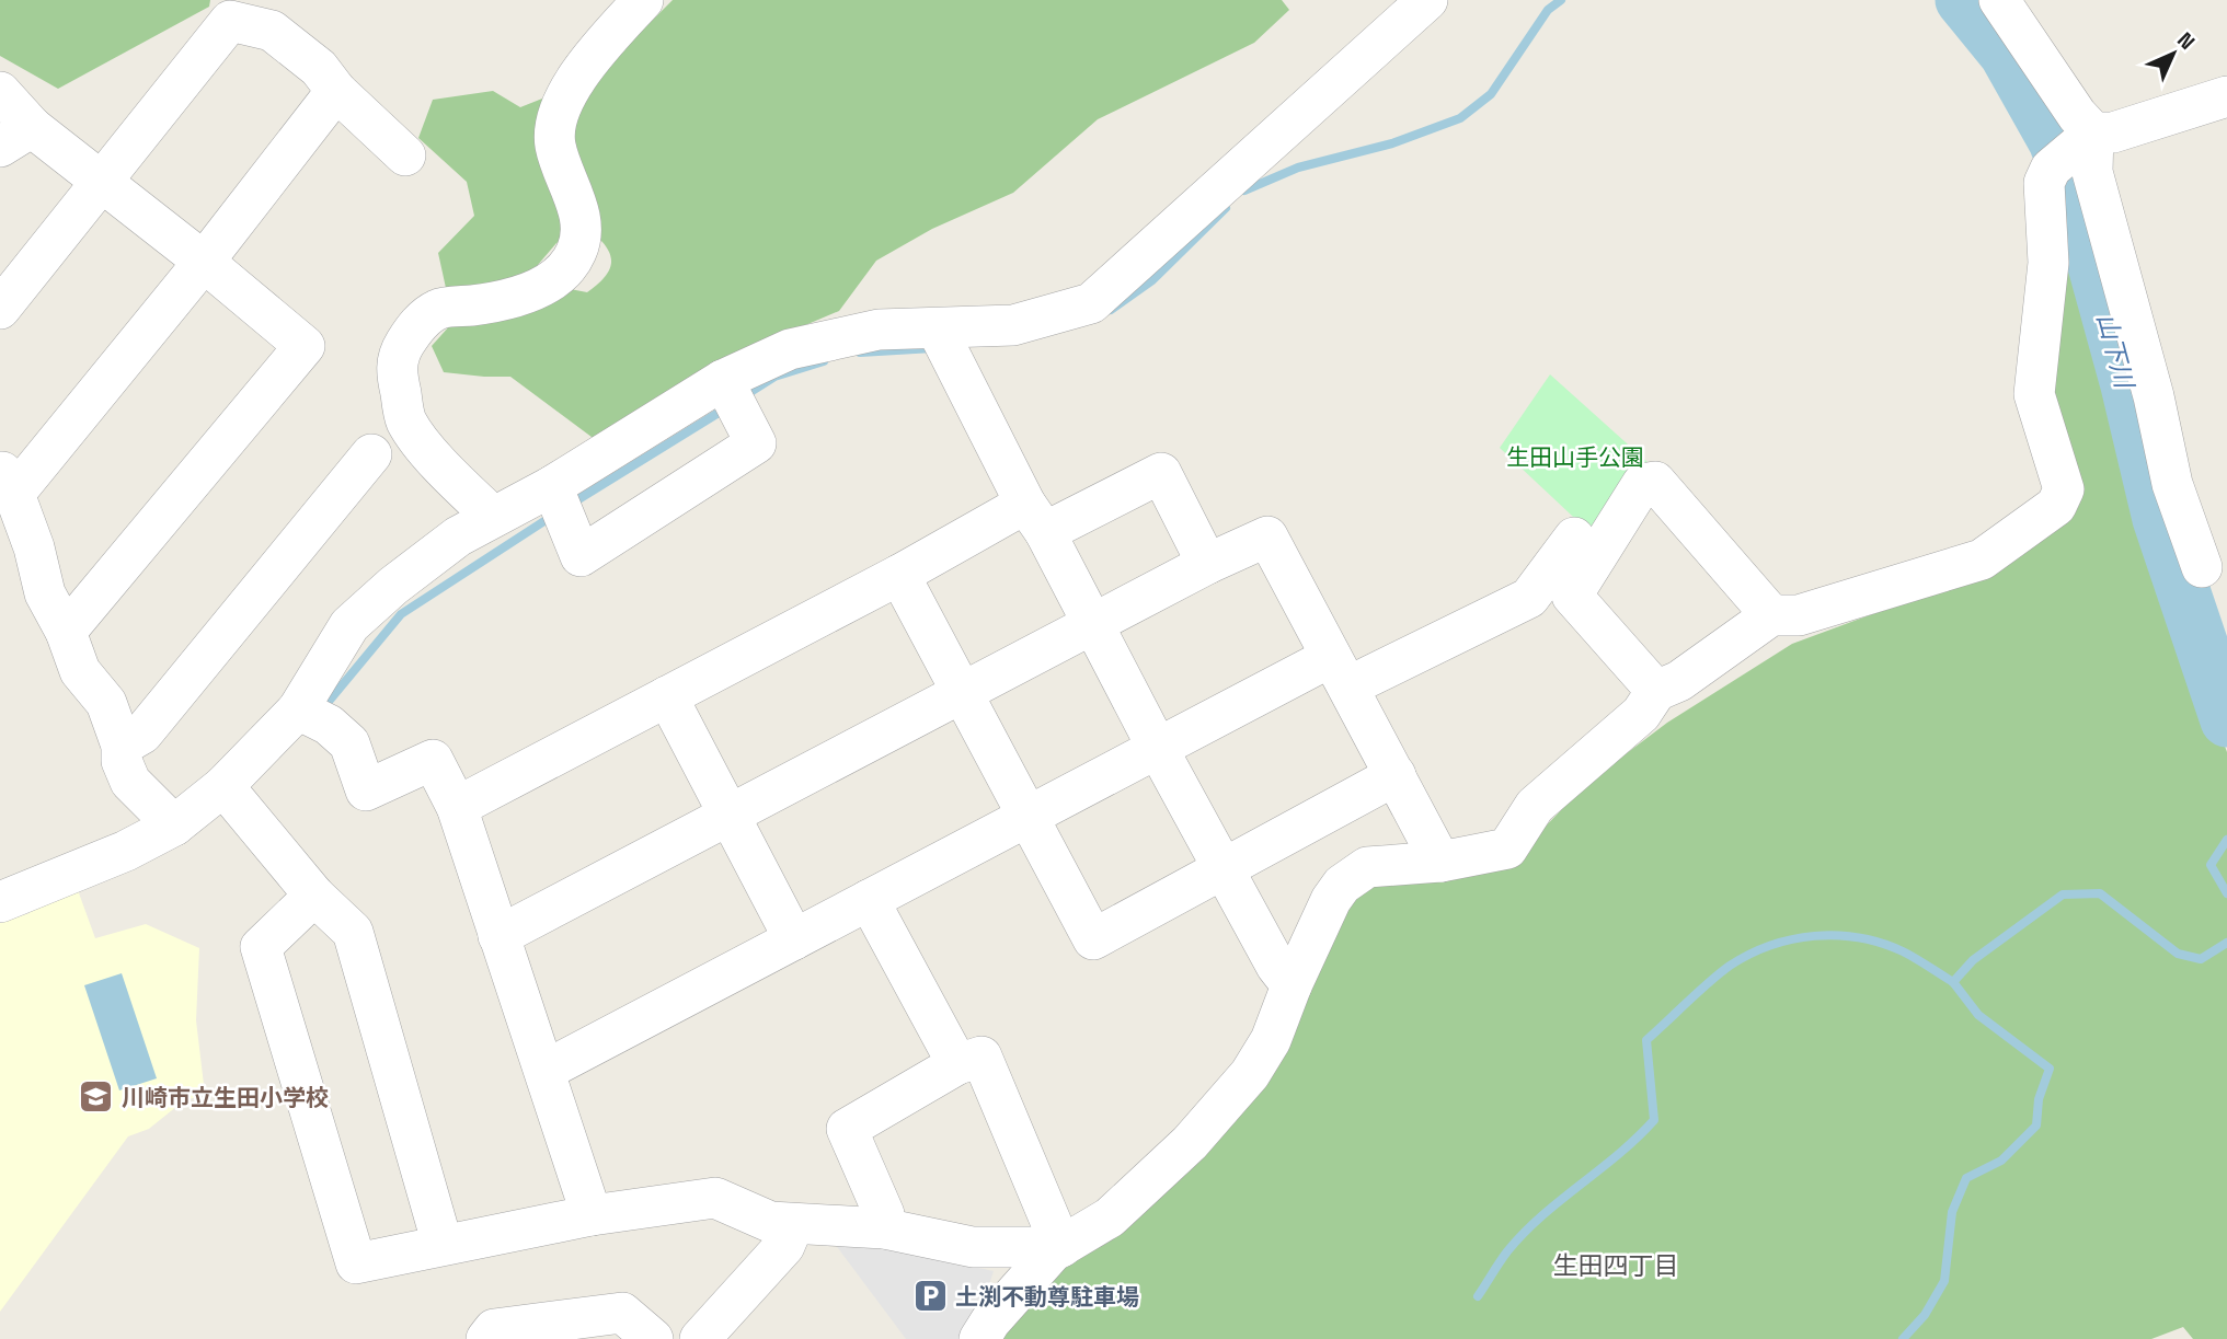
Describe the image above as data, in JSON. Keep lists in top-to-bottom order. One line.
{"districts":["生田四丁目"],"water":["山下川"],"parks":["生田山手公園"],"places":{"school or university":["川崎市立生田小学校"],"parking":["土渕不動尊駐車場"]},"north":"top right"}
